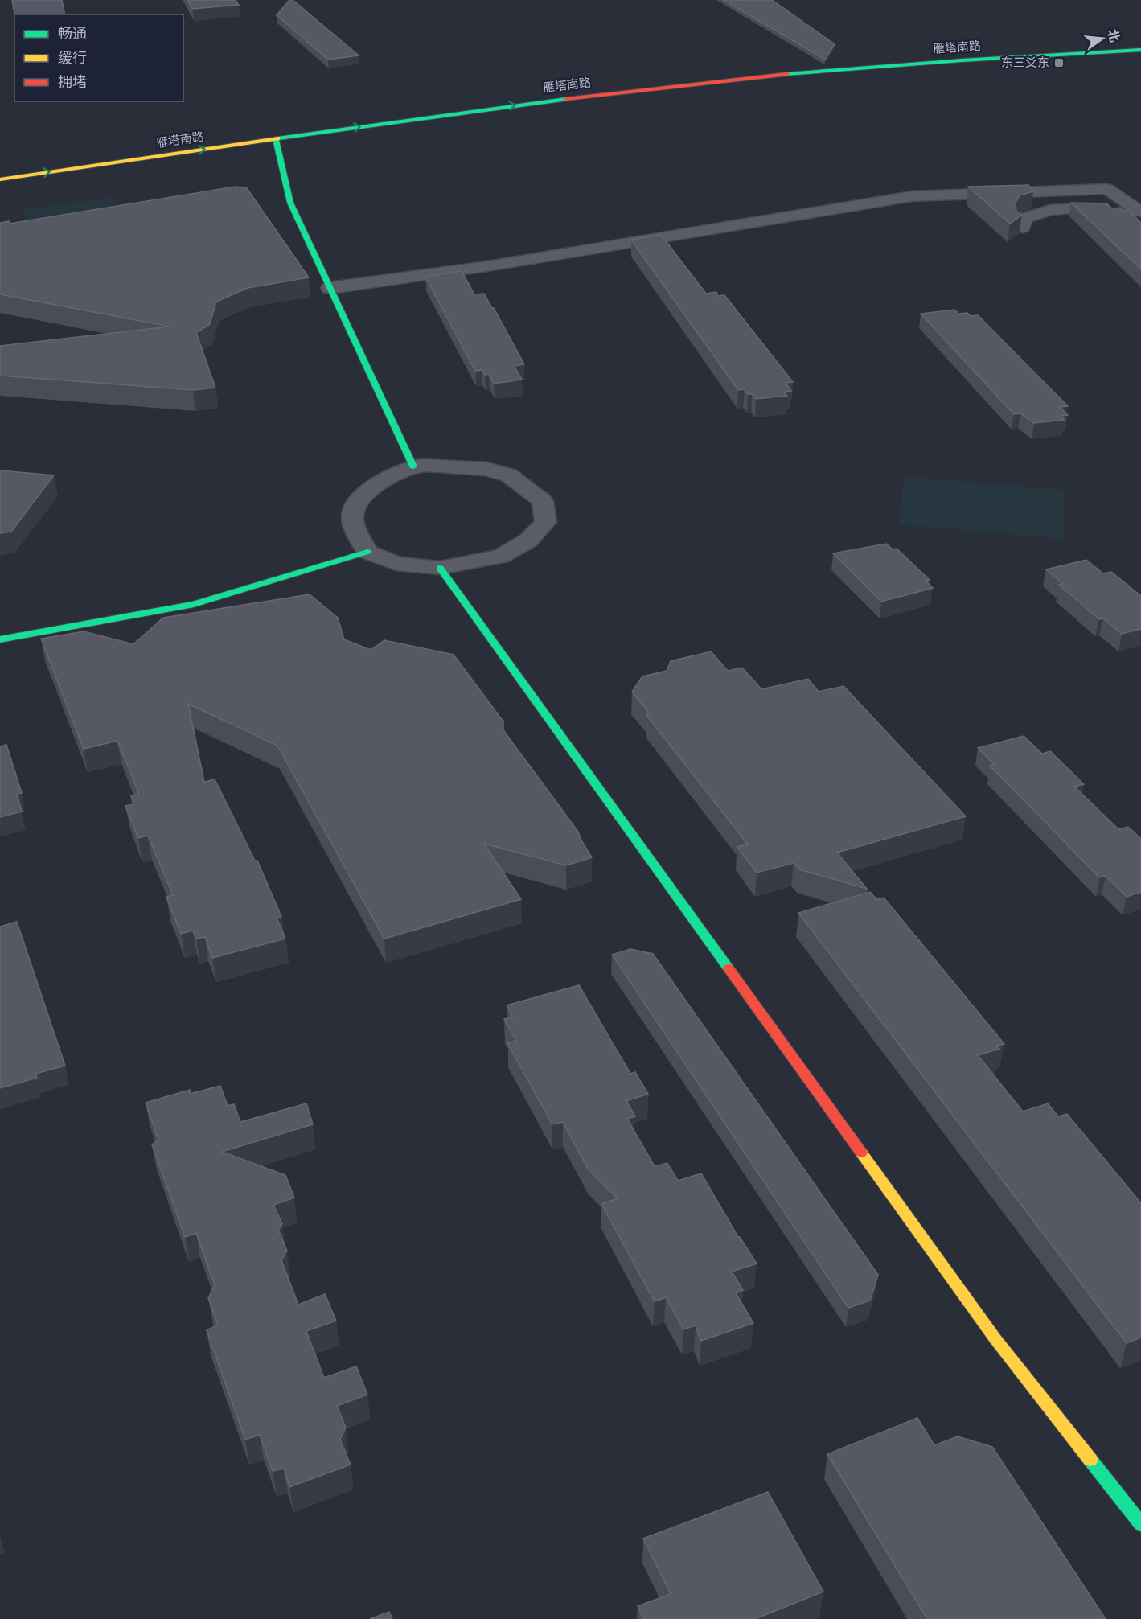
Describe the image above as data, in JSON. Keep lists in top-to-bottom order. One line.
{"streets":{"main road":["雁塔南路"]},"places":{"transit":["东三爻东"]},"legend":["畅通","缓行","拥堵"],"north":"right"}
